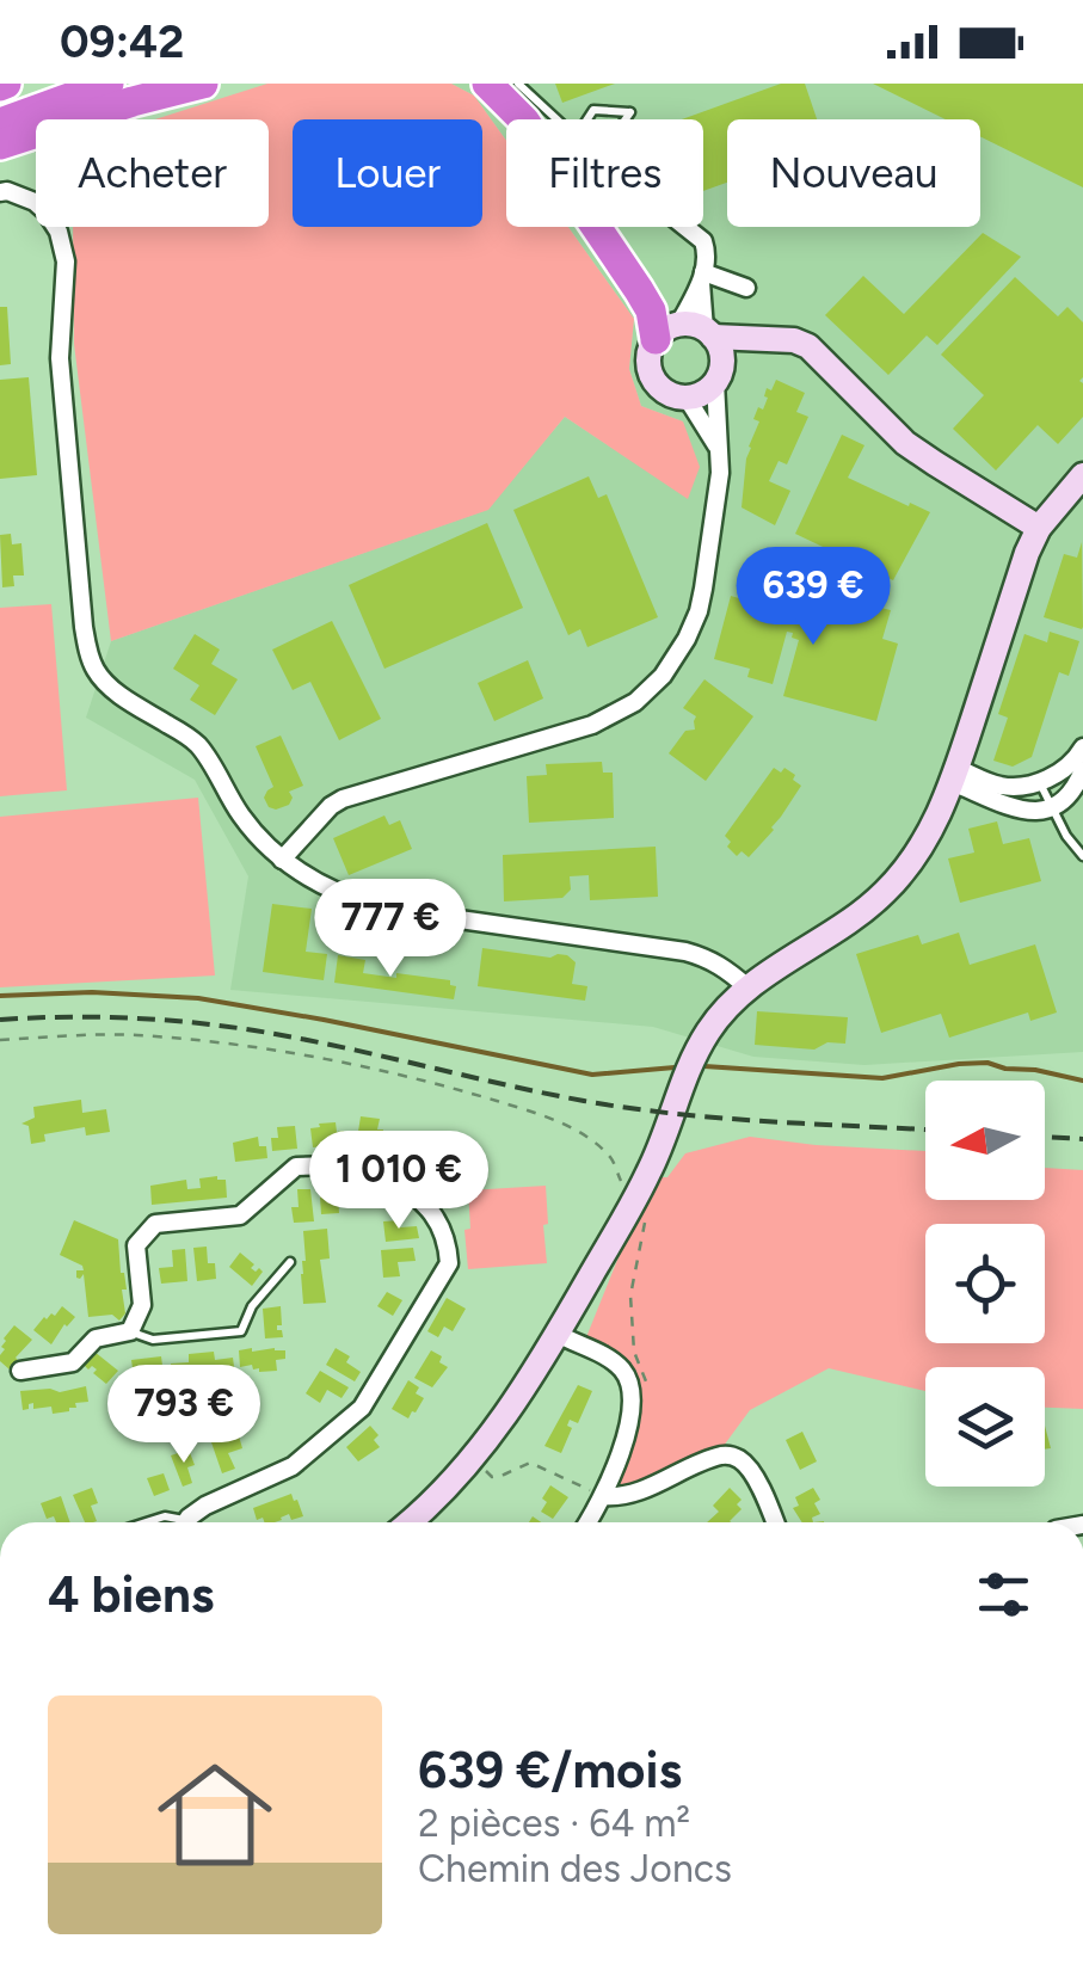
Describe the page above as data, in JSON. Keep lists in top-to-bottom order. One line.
{"north":"left","page":{"status":"09:42","chip":["Acheter","Louer","Filtres","Nouveau"],"price":["639 €","777 €","1 010 €","793 €"],"heading":"4 biens","list":[{"name":"639 €/mois","note":"2 pièces · 64 m² · Chemin des Joncs"}]}}
